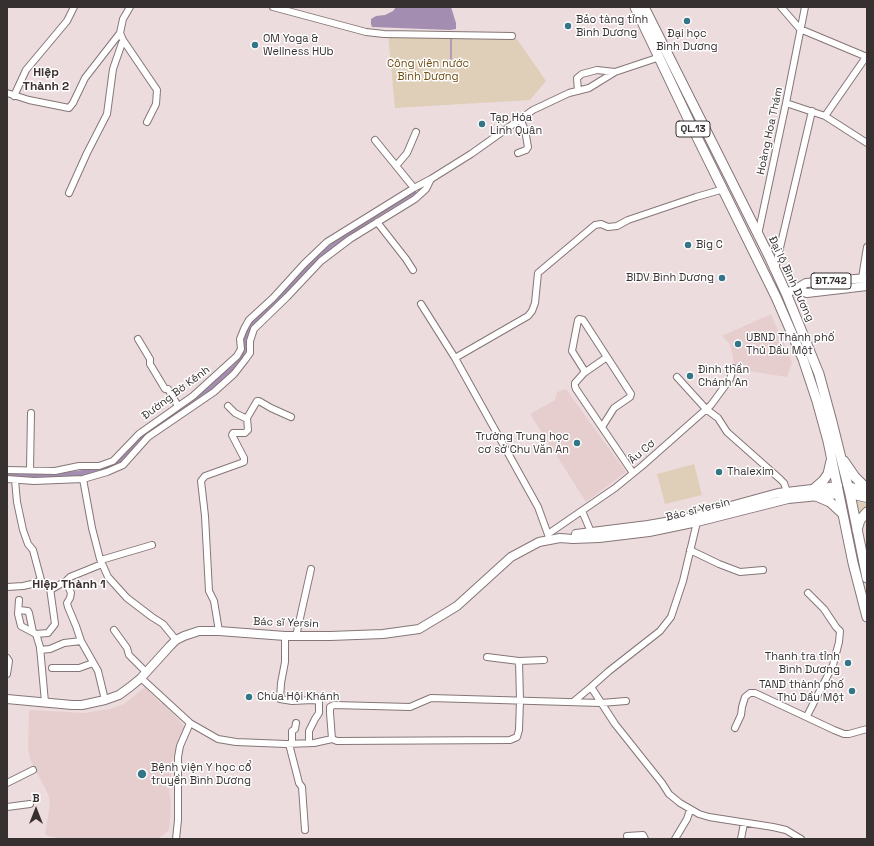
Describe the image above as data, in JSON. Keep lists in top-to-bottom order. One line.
{"streets":{"highway":["QL.13","Đại lộ Bình Dương"],"main road":["ĐT.742","Bác sĩ Yersin"],"street":["Hoàng Hoa Thám","Đường Bờ Kênh","Âu Cơ"]},"crossings":[["Hoàng Hoa Thám","Đại lộ Bình Dương"],["Đại lộ Bình Dương","ĐT.742"],["Đại lộ Bình Dương","Bác sĩ Yersin"],["Âu Cơ","Bác sĩ Yersin"]],"districts":["Hiệp Thành 2","Hiệp Thành 1"],"parks":["Công viên nước Bình Dương"],"places":["Đại học Bình Dương","Bảo tàng tỉnh Bình Dương","OM Yoga & Wellness HUb","Tạp Hóa Linh Quân","Big C","BIDV Bình Dương","UBND Thành phố Thủ Dầu Một","Đình thần Chánh An","Trường Trung học cơ sở Chu Văn An","Thalexim","Thanh tra tỉnh Bình Dương","TAND thành phố Thủ Dầu Một","Chùa Hội Khánh","Bệnh viện Y học cổ truyền Bình Dương"],"north":"top"}
